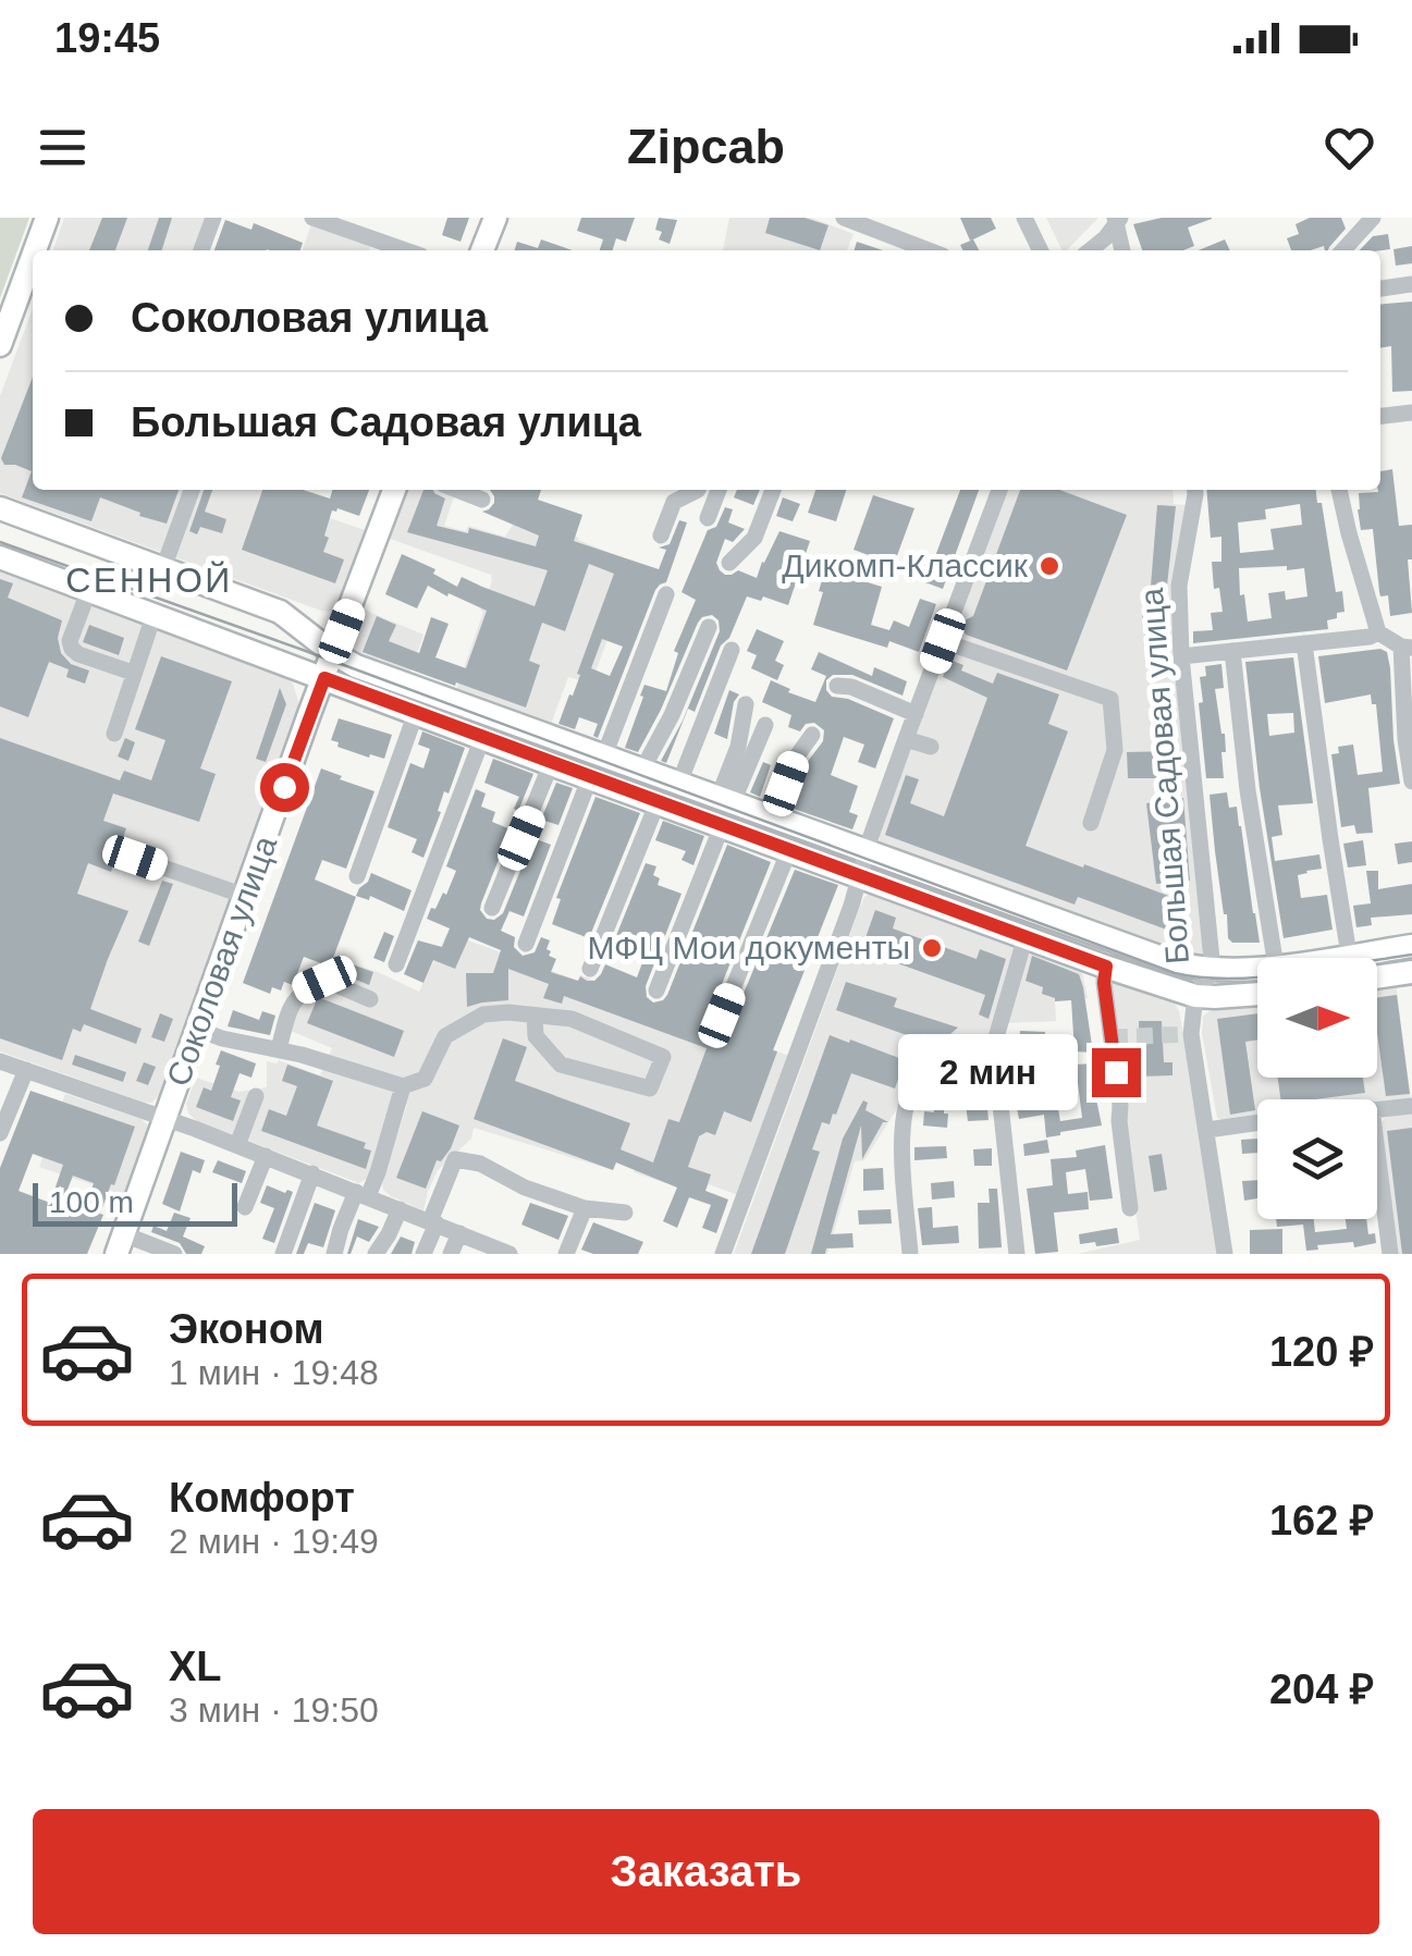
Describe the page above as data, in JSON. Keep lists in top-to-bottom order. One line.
{"streets":{"main road":["Соколовая улица"],"street":["Большая Садовая улица"]},"districts":["СЕННОЙ"],"places":["Дикомп-Классик","МФЦ Мои документы"],"scale_bar":"100 m","north":"right","page":{"status":"19:45","header":"Zipcab","banner":["Соколовая улица","Большая Садовая улица"],"bubble":"2 мин","scale":"100 m","list":[{"name":"Эконом","note":"1 мин · 19:48","value":"120 ₽"},{"name":"Комфорт","note":"2 мин · 19:49","value":"162 ₽"},{"name":"XL","note":"3 мин · 19:50","value":"204 ₽"}],"buttons":"Заказать"}}
